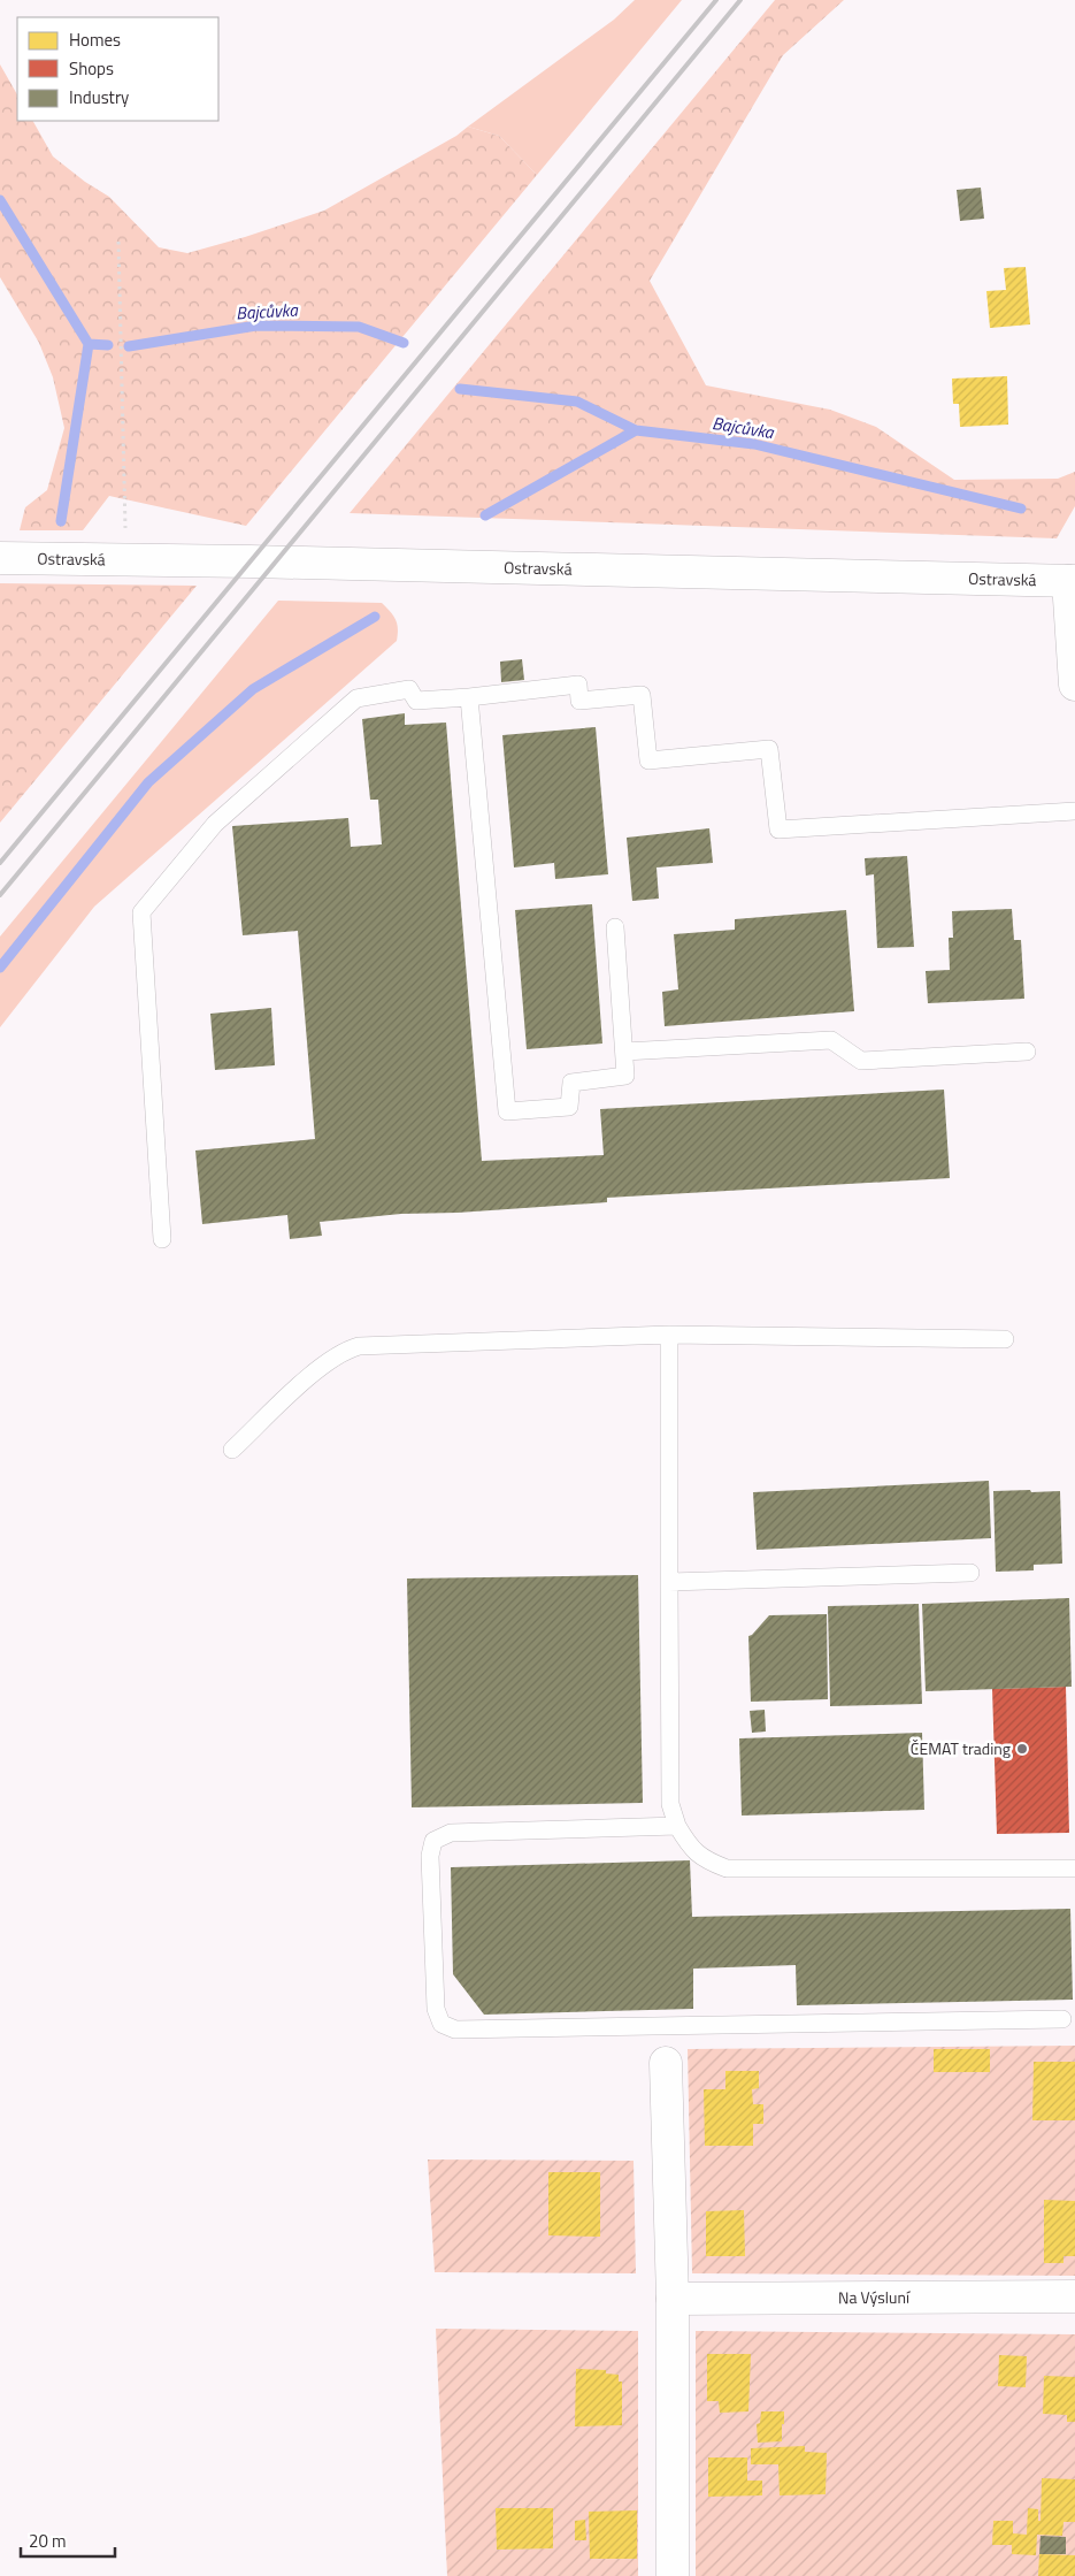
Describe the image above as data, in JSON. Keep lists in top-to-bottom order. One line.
{"streets":{"main road":["Ostravská","Na Výsluní"]},"water":["Bajcůvka"],"places":["ČEMAT trading"],"legend":["Homes","Shops","Industry"],"scale_bar":"20 m"}
